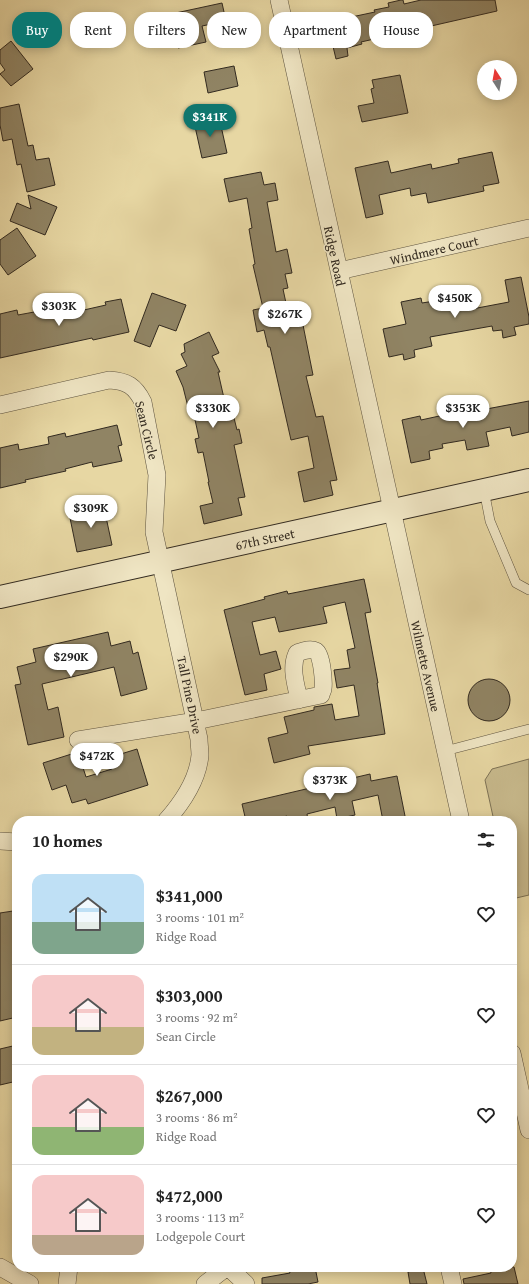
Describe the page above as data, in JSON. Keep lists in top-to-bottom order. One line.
{"streets":{"street":["Windmere Court","Ridge Road","Sean Circle","67th Street","Wilmette Avenue","Tall Pine Drive"]},"crossings":[["Windmere Court","Ridge Road"],["Ridge Road","67th Street"],["Ridge Road","Wilmette Avenue"],["Sean Circle","67th Street"],["Sean Circle","Tall Pine Drive"],["67th Street","Wilmette Avenue"],["67th Street","Tall Pine Drive"]],"north":"top","page":{"chip":["Buy","Rent","Filters","New","Apartment","House"],"price":["$341K","$450K","$303K","$267K","$330K","$353K","$309K","$290K","$472K","$373K"],"heading":"10 homes","list":[{"name":"$341,000","note":"3 rooms · 101 m² · Ridge Road"},{"name":"$303,000","note":"3 rooms · 92 m² · Sean Circle"},{"name":"$267,000","note":"3 rooms · 86 m² · Ridge Road"},{"name":"$472,000","note":"3 rooms · 113 m² · Lodgepole Court"}]}}
